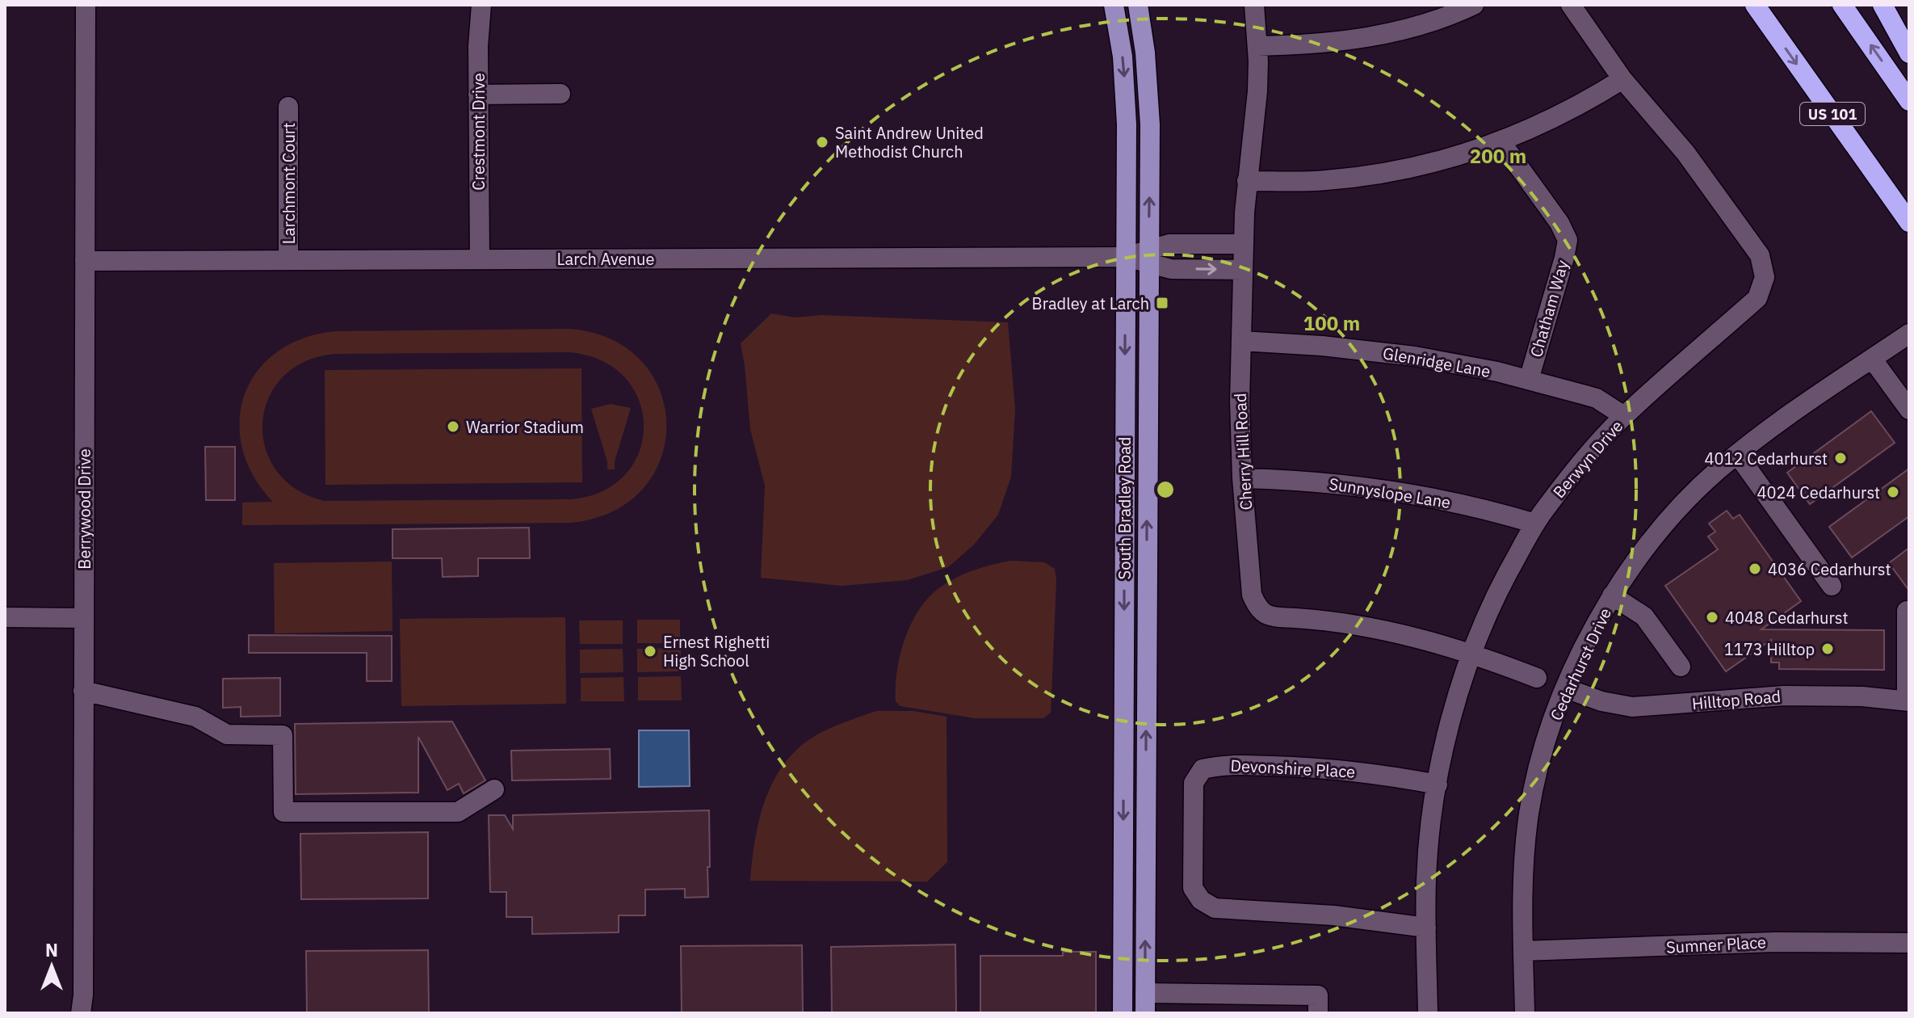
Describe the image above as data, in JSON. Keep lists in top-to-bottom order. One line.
{"streets":{"highway":["US 101"],"main road":["South Bradley Road"],"street":["Crestmont Drive","Larchmont Court","Larch Avenue","Chatham Way","Glenridge Lane","Cherry Hill Road","Berwyn Drive","Sunnyslope Lane","Berrywood Drive","Cedarhurst Drive","Hilltop Road","Devonshire Place","Sumner Place"]},"crossings":[["Crestmont Drive","Larch Avenue"],["Larchmont Court","Larch Avenue"],["Larch Avenue","Cherry Hill Road"],["Larch Avenue","South Bradley Road"],["Larch Avenue","Berrywood Drive"],["Chatham Way","Glenridge Lane"],["Glenridge Lane","Cherry Hill Road"],["Glenridge Lane","Berwyn Drive"],["Cherry Hill Road","Berwyn Drive"],["Cherry Hill Road","Sunnyslope Lane"],["Berwyn Drive","Sunnyslope Lane"],["Berwyn Drive","Devonshire Place"],["Cedarhurst Drive","Hilltop Road"],["Cedarhurst Drive","Sumner Place"]],"places":{"other":["Saint Andrew United Methodist Church","Warrior Stadium","4012 Cedarhurst","4024 Cedarhurst","4036 Cedarhurst","4048 Cedarhurst","1173 Hilltop","Ernest Righetti High School"],"transit":["Bradley at Larch"]},"north":"top","rings":["200 m","100 m"]}
